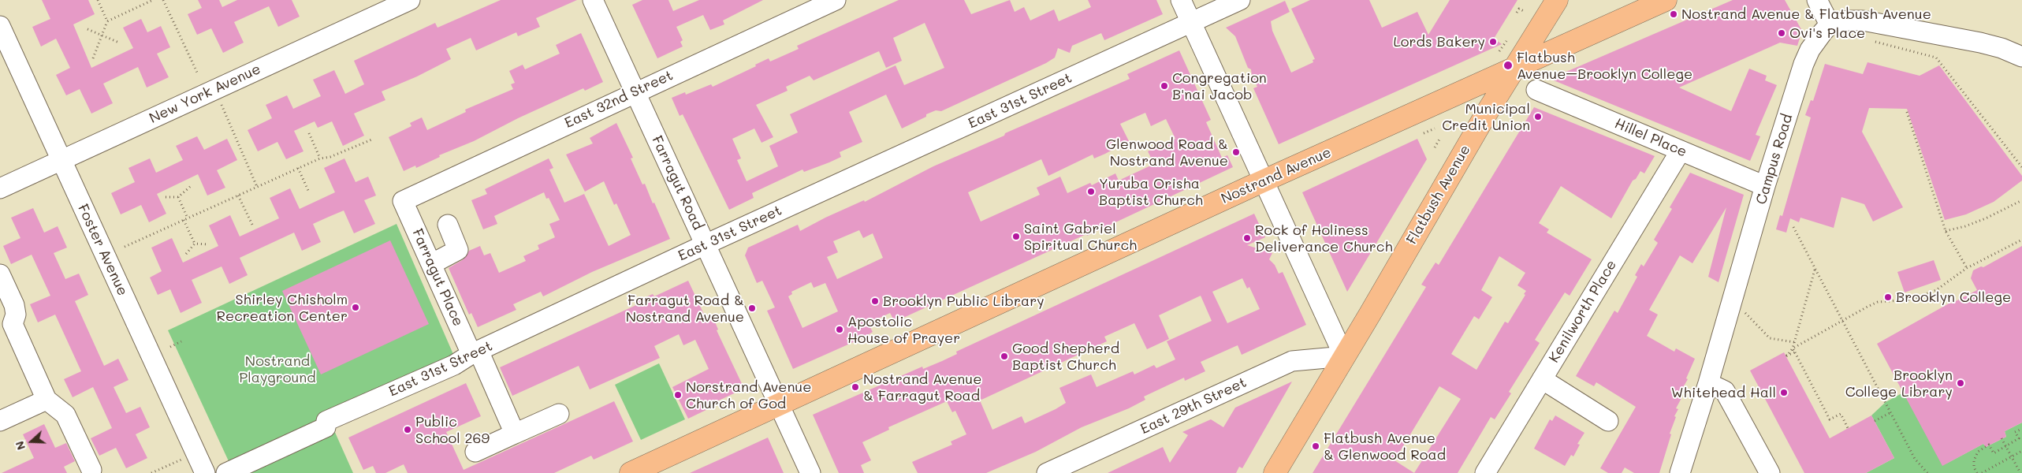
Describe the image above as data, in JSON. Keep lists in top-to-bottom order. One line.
{"streets":{"main road":["Nostrand Avenue","Flatbush Avenue"],"street":["New York Avenue","East 32nd Street","East 31st Street","Hillel Place","Campus Road","Farragut Road","Foster Avenue","Farragut Place","Kenilworth Place","East 29th Street"]},"crossings":[["New York Avenue","Foster Avenue"],["East 32nd Street","Farragut Road"],["East 32nd Street","Farragut Place"],["East 31st Street","Farragut Road"],["East 31st Street","Farragut Place"],["Hillel Place","Campus Road"],["Hillel Place","Kenilworth Place"],["Nostrand Avenue","Farragut Road"],["Nostrand Avenue","Flatbush Avenue"],["Flatbush Avenue","East 29th Street"]],"parks":["Nostrand Playground"],"places":["Nostrand Avenue & Flatbush Avenue","Ovi's Place","Lords Bakery","Flatbush Avenue–Brooklyn College","Congregation B'nai Jacob","Municipal Credit Union","Glenwood Road & Nostrand Avenue","Yuruba Orisha Baptist Church","Saint Gabriel Spiritual Church","Rock of Holiness Deliverance Church","Brooklyn College","Brooklyn Public Library","Shirley Chisholm Recreation Center","Farragut Road & Nostrand Avenue","Apostolic House of Prayer","Good Shepherd Baptist Church","Brooklyn College Library","Nostrand Avenue & Farragut Road","Whitehead Hall","Norstrand Avenue Church of God","Public School 269","Flatbush Avenue & Glenwood Road"],"north":"left"}
